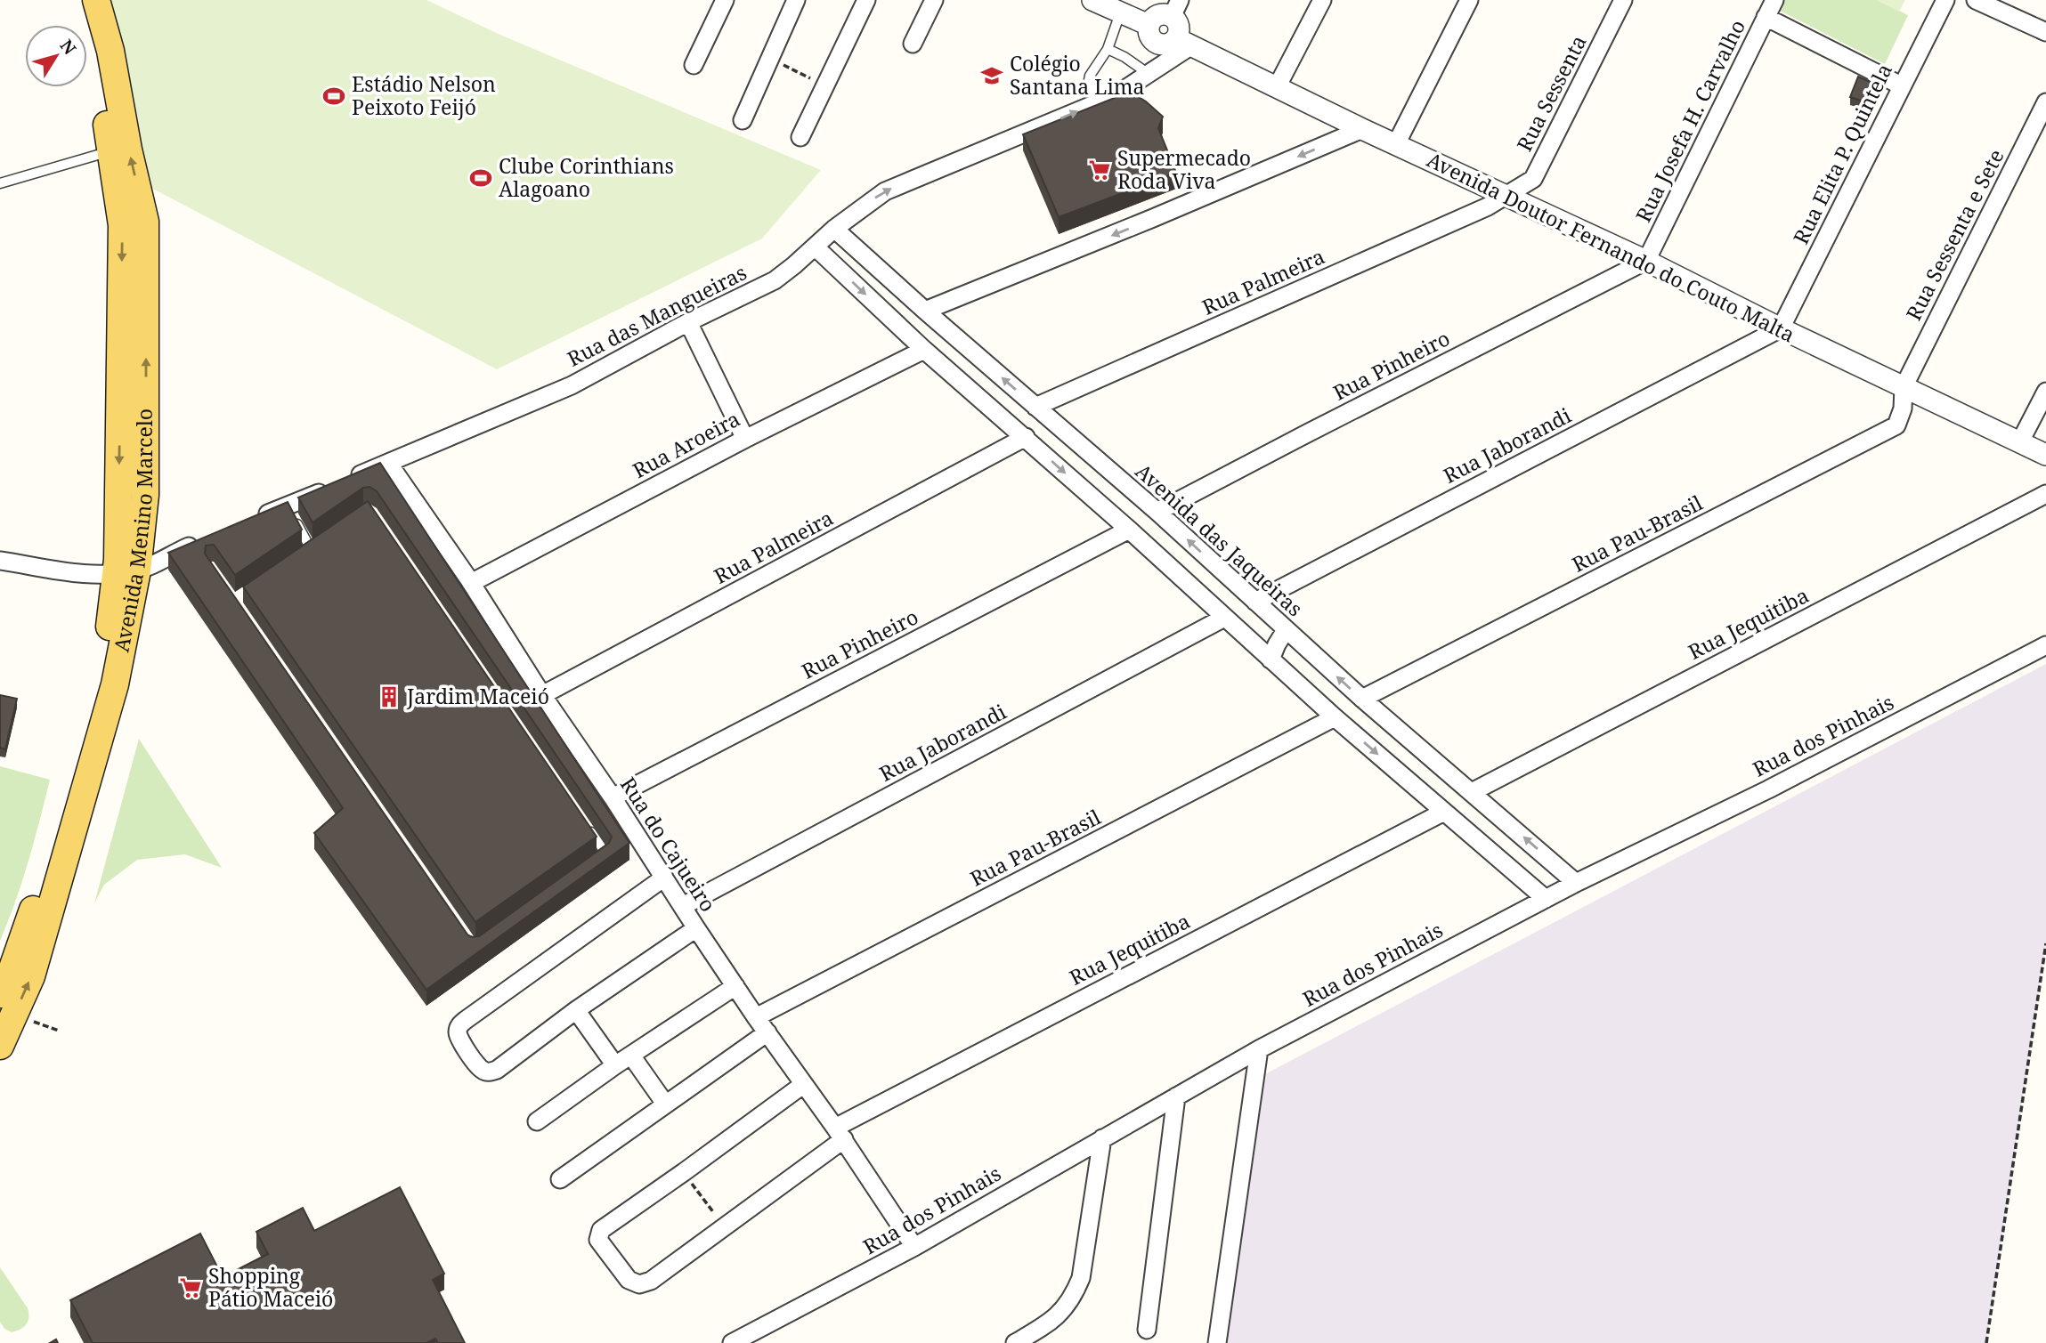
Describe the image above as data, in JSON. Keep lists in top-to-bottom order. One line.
{"streets":{"main road":["Avenida Menino Marcelo"],"street":["Rua Sessenta","Rua Josefa H. Carvalho","Rua Elita P. Quintela","Rua Sessenta e Sete","Avenida Doutor Fernando do Couto Malta","Rua Palmeira","Rua das Mangueiras","Rua Pinheiro","Rua Aroeira","Rua Jaborandi","Rua Pau-Brasil","Avenida das Jaqueiras","Rua Jequitiba","Rua dos Pinhais","Rua do Cajueiro"]},"crossings":[["Rua Sessenta","Avenida Doutor Fernando do Couto Malta"],["Rua Sessenta","Rua Palmeira"],["Rua Josefa H. Carvalho","Avenida Doutor Fernando do Couto Malta"],["Rua Josefa H. Carvalho","Rua Pinheiro"],["Rua Elita P. Quintela","Avenida Doutor Fernando do Couto Malta"],["Rua Elita P. Quintela","Rua Jaborandi"],["Rua Sessenta e Sete","Avenida Doutor Fernando do Couto Malta"],["Rua Sessenta e Sete","Rua Pau-Brasil"],["Avenida Doutor Fernando do Couto Malta","Rua Palmeira"],["Avenida Doutor Fernando do Couto Malta","Rua das Mangueiras"],["Avenida Doutor Fernando do Couto Malta","Rua Pinheiro"],["Avenida Doutor Fernando do Couto Malta","Rua Jaborandi"],["Avenida Doutor Fernando do Couto Malta","Rua Pau-Brasil"],["Rua Palmeira","Avenida das Jaqueiras"],["Rua Palmeira","Rua do Cajueiro"],["Rua das Mangueiras","Avenida das Jaqueiras"],["Rua das Mangueiras","Rua do Cajueiro"],["Rua Pinheiro","Avenida das Jaqueiras"],["Rua Pinheiro","Rua do Cajueiro"],["Rua Aroeira","Rua do Cajueiro"],["Rua Jaborandi","Avenida das Jaqueiras"],["Rua Jaborandi","Rua do Cajueiro"],["Rua Pau-Brasil","Avenida das Jaqueiras"],["Rua Pau-Brasil","Rua do Cajueiro"],["Avenida das Jaqueiras","Rua Jequitiba"],["Avenida das Jaqueiras","Rua dos Pinhais"],["Rua Jequitiba","Rua do Cajueiro"],["Rua dos Pinhais","Rua do Cajueiro"]],"places":{"school or university":["Colégio Santana Lima"],"sports":["Estádio Nelson Peixoto Feijó","Clube Corinthians Alagoano"],"supermarket":["Supermecado Roda Viva","Shopping Pátio Maceió"],"building":["Jardim Maceió"]},"north":"top right"}
